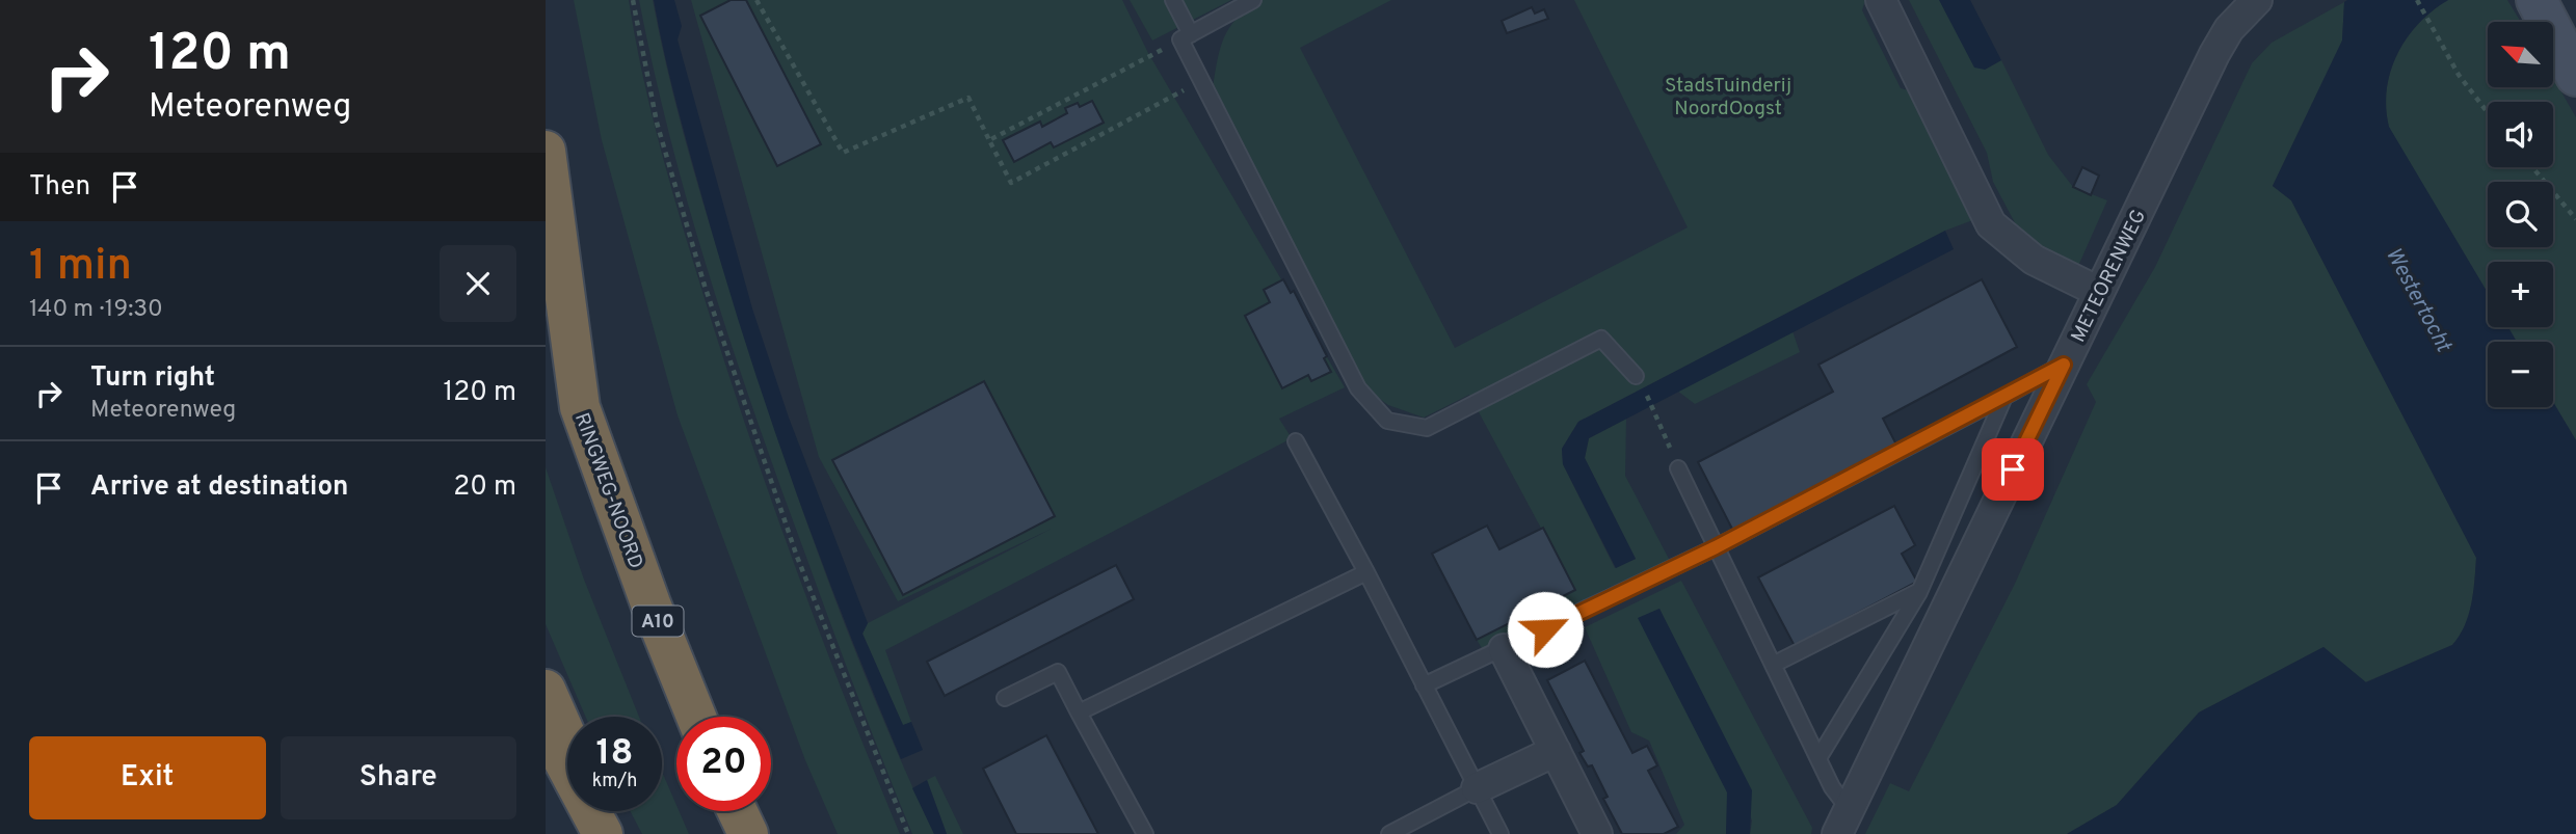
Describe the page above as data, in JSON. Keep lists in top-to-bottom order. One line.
{"streets":{"highway":["RINGWEG-NOORD","A10"],"street":["METEORENWEG"]},"water":["Westertocht"],"parks":["StadsTuinderij NoordOogst"],"north":"top left","page":{"turn":["120 m","Meteorenweg"],"map_buttons":["+","−"],"then":"Then","heading":["1 min","140 m · 19:30"],"list":[{"name":"Turn right","note":"Meteorenweg","value":"120 m"},{"name":"Arrive at destination","value":"20 m"}],"speed":"18 km/h","limit":"20","buttons":["Exit","Share"]}}
